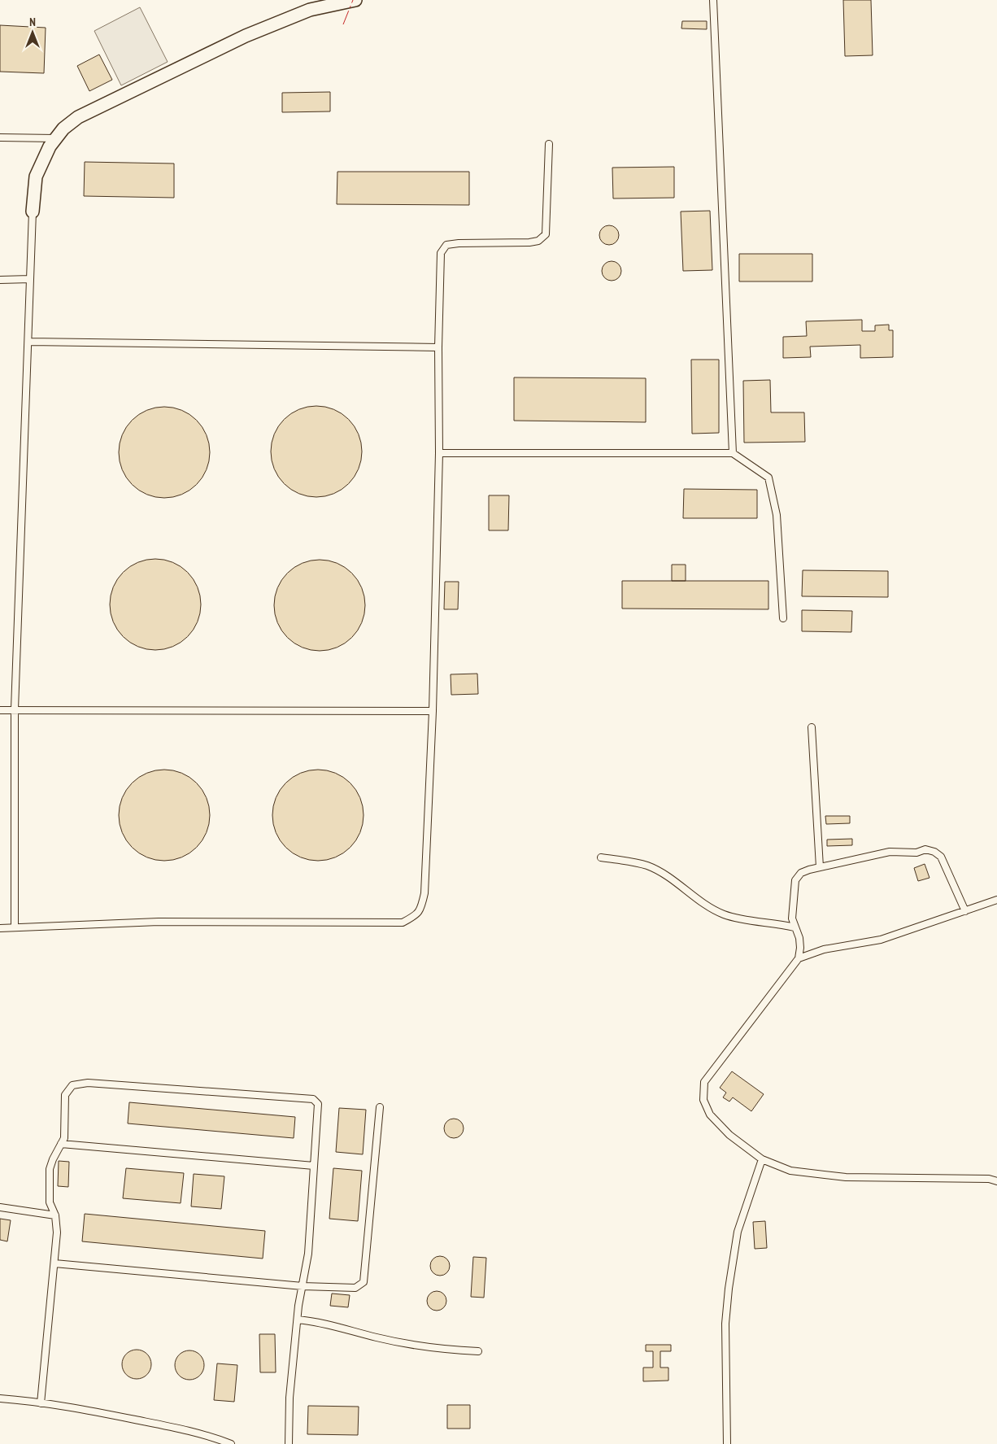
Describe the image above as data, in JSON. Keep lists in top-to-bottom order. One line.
{"north":"top"}
